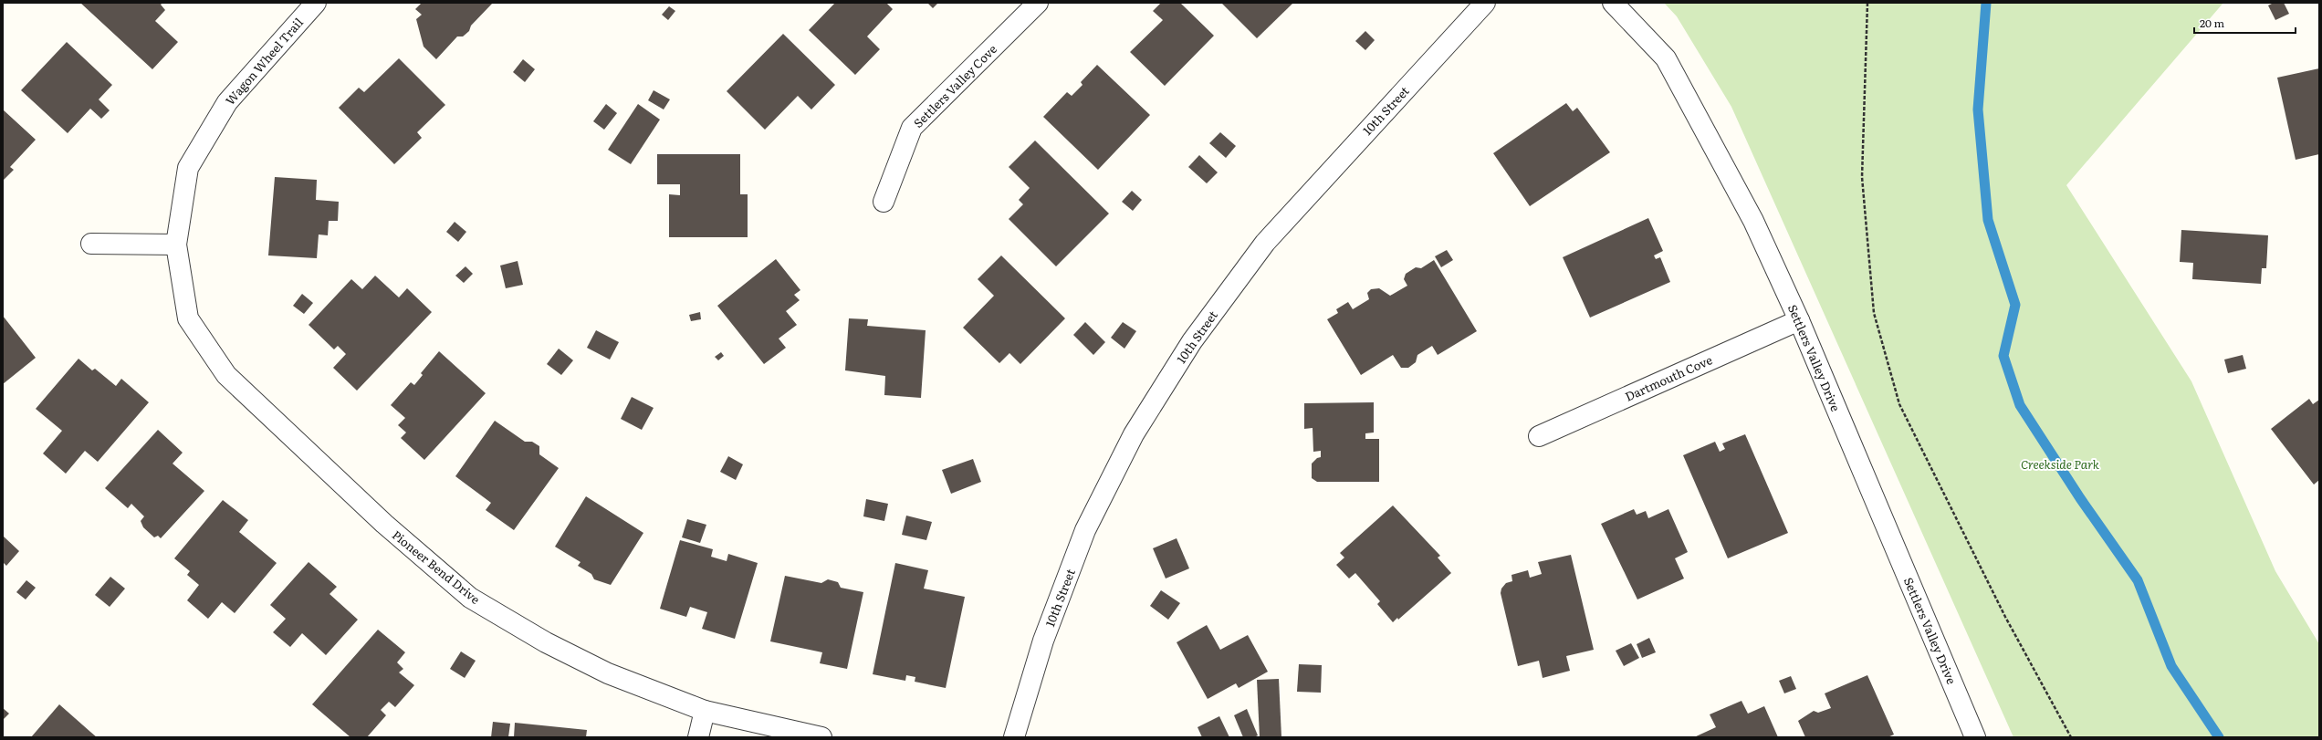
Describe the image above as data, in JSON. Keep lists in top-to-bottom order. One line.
{"streets":{"street":["Wagon Wheel Trail","Settlers Valley Cove","10th Street","Settlers Valley Drive","Dartmouth Cove","Pioneer Bend Drive"]},"crossings":[["Wagon Wheel Trail","Pioneer Bend Drive"],["Settlers Valley Drive","Dartmouth Cove"]],"parks":["Creekside Park"],"scale_bar":"20 m"}
